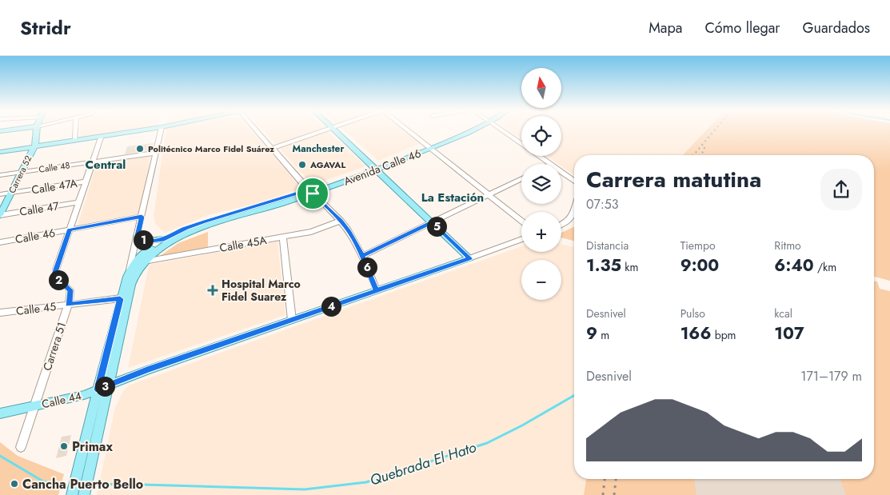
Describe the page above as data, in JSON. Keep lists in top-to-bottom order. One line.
{"streets":{"main road":["Avenida Calle 46","Carrera 52","Calle 44"],"street":["Calle 48","Calle 47A","Calle 47","Calle 46","Calle 45A","Calle 45","Carrera 51"]},"crossings":[["Calle 48","Carrera 52"],["Calle 48","Carrera 51"],["Avenida Calle 46","Calle 45A"],["Avenida Calle 46","Calle 44"],["Carrera 52","Calle 47A"],["Carrera 52","Calle 47"],["Calle 47A","Carrera 51"],["Calle 47","Carrera 51"],["Calle 46","Carrera 51"],["Calle 45","Carrera 51"],["Carrera 51","Calle 44"]],"districts":["Manchester","Central","La Estación"],"water":["Quebrada El Hato"],"places":{"other":["Politécnico Marco Fidel Suárez","AGAVAL","Primax","Cancha Puerto Bello"],"health":["Hospital Marco Fidel Suarez"]},"north":"top","page":{"header":"Stridr","nav":["Mapa","Cómo llegar","Guardados"],"map_buttons":["+","−"],"heading":["Carrera matutina","07:53"],"pins":["5","1","6","2","4","3"],"stats":[["Distancia","1.35 km"],["Tiempo","9:00"],["Ritmo","6:40 /km"],["Desnivel","9 m"],["Pulso","166 bpm"],["kcal","107"]],"chart":["Desnivel","171–179 m"]}}
